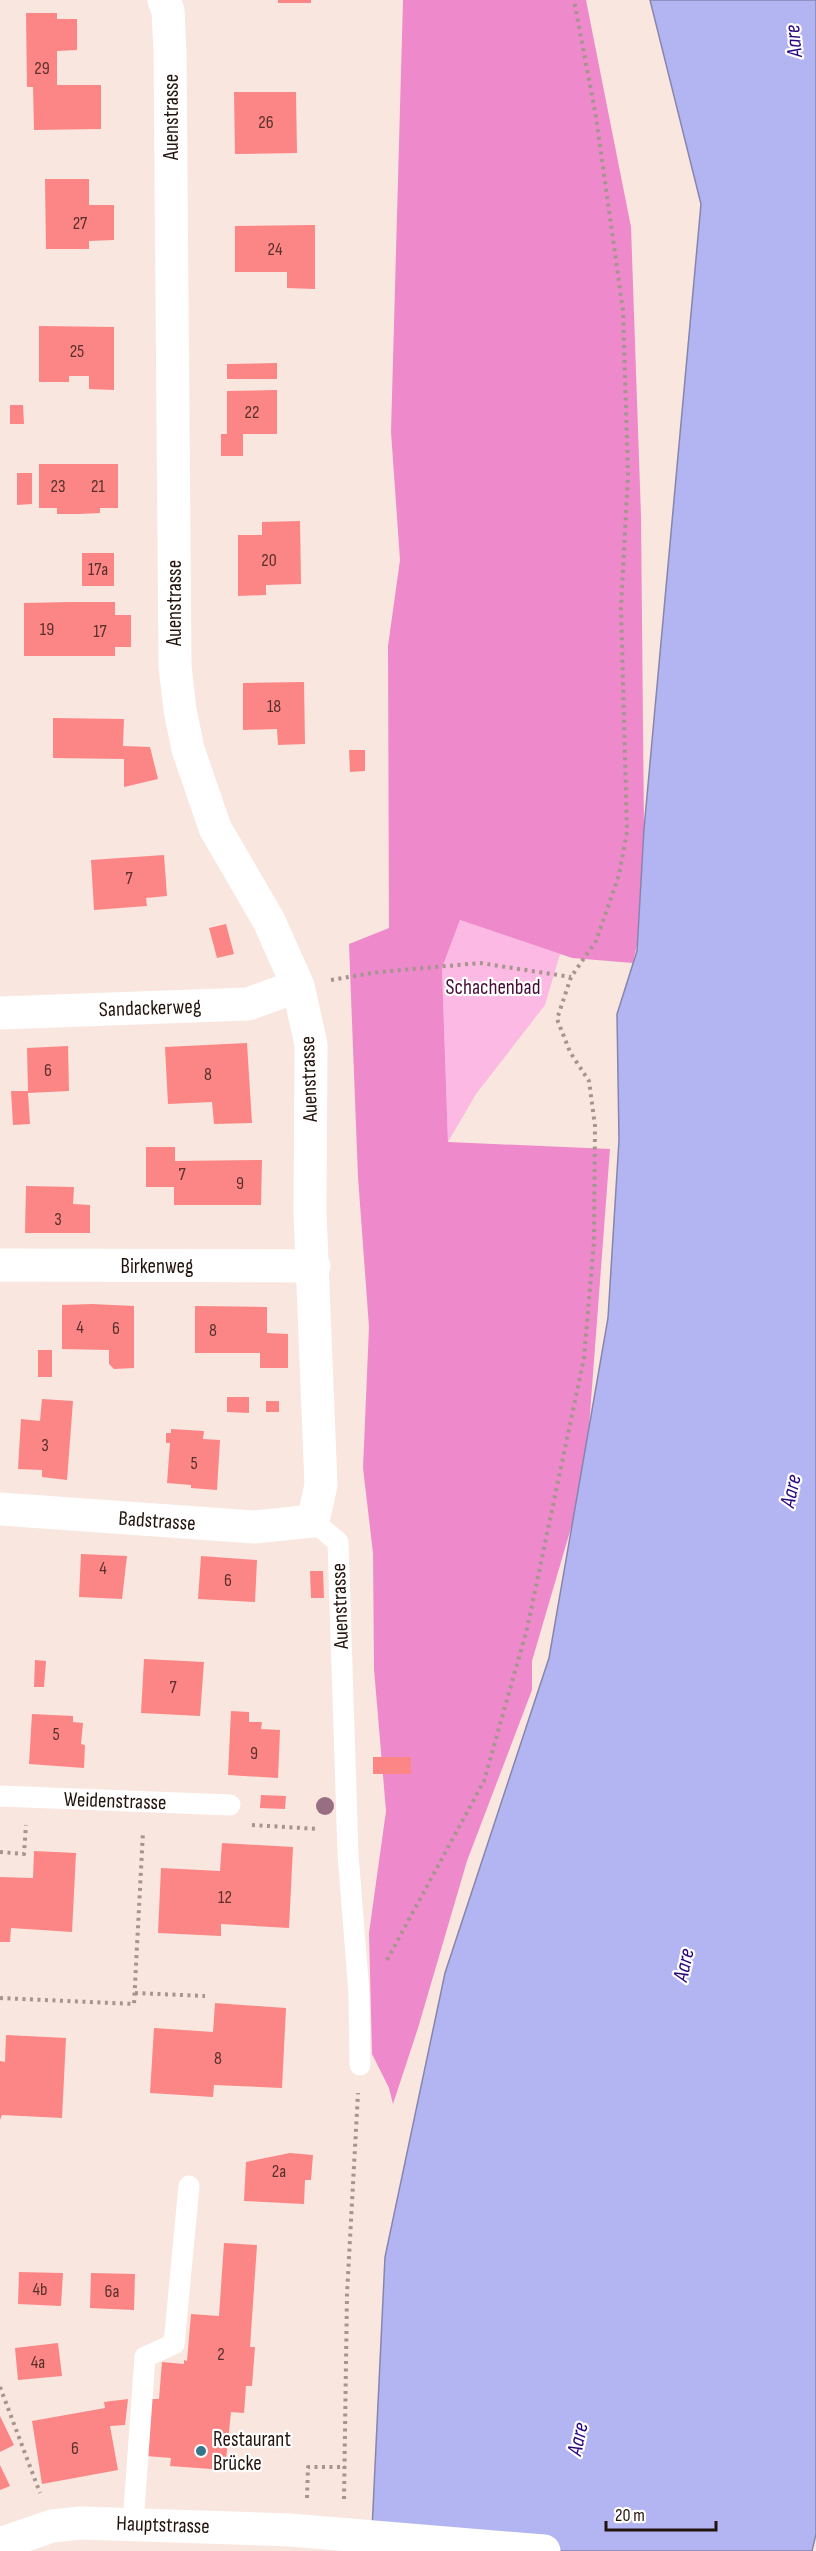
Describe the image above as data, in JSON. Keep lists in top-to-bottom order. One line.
{"streets":{"street":["Auenstrasse","Sandackerweg","Birkenweg","Badstrasse","Hauptstrasse"],"lane":["Weidenstrasse"]},"crossings":[["Auenstrasse","Sandackerweg"],["Auenstrasse","Birkenweg"],["Auenstrasse","Badstrasse"]],"water":["Aare"],"parks":["Schachenbad"],"places":["Restaurant Brücke"],"house_numbers":["29","26","27","24","25","22","23","21","20","17a","19","17","18","7","6","8","7","9","3","4","6","8","3","5","4","6","7","5","9","12","8","2a","4b","6a","2","4a","6"],"scale_bar":"20 m"}
